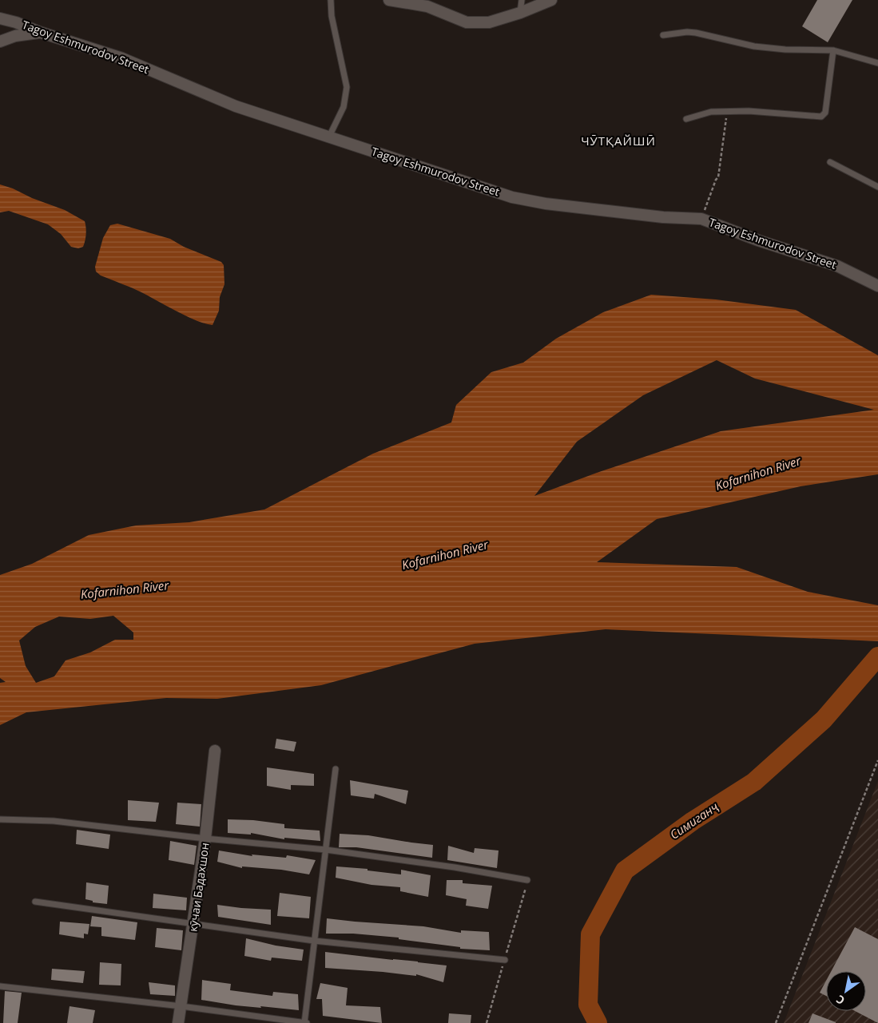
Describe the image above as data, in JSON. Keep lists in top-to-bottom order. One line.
{"streets":{"street":["Tagoy Eshmurodov Street","кӯчаи Бадахшон"]},"districts":["ЧӮТҚАЙШӢ"],"water":["Kofarnihon River","Симиганҷ"],"north":"bottom left"}
